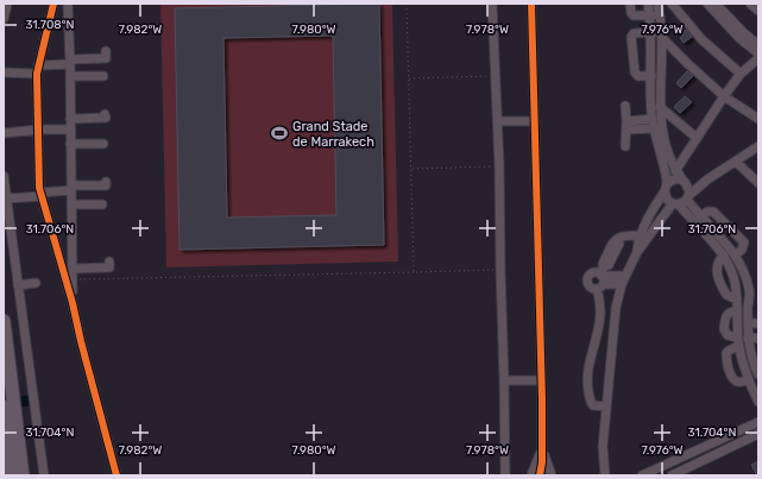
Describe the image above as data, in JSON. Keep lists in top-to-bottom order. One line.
{"places":{"sports":["Grand Stade de Marrakech"]},"coordinates":["31.708°N","7.982°W","7.980°W","7.978°W","7.976°W","31.706°N","31.704°N"]}
